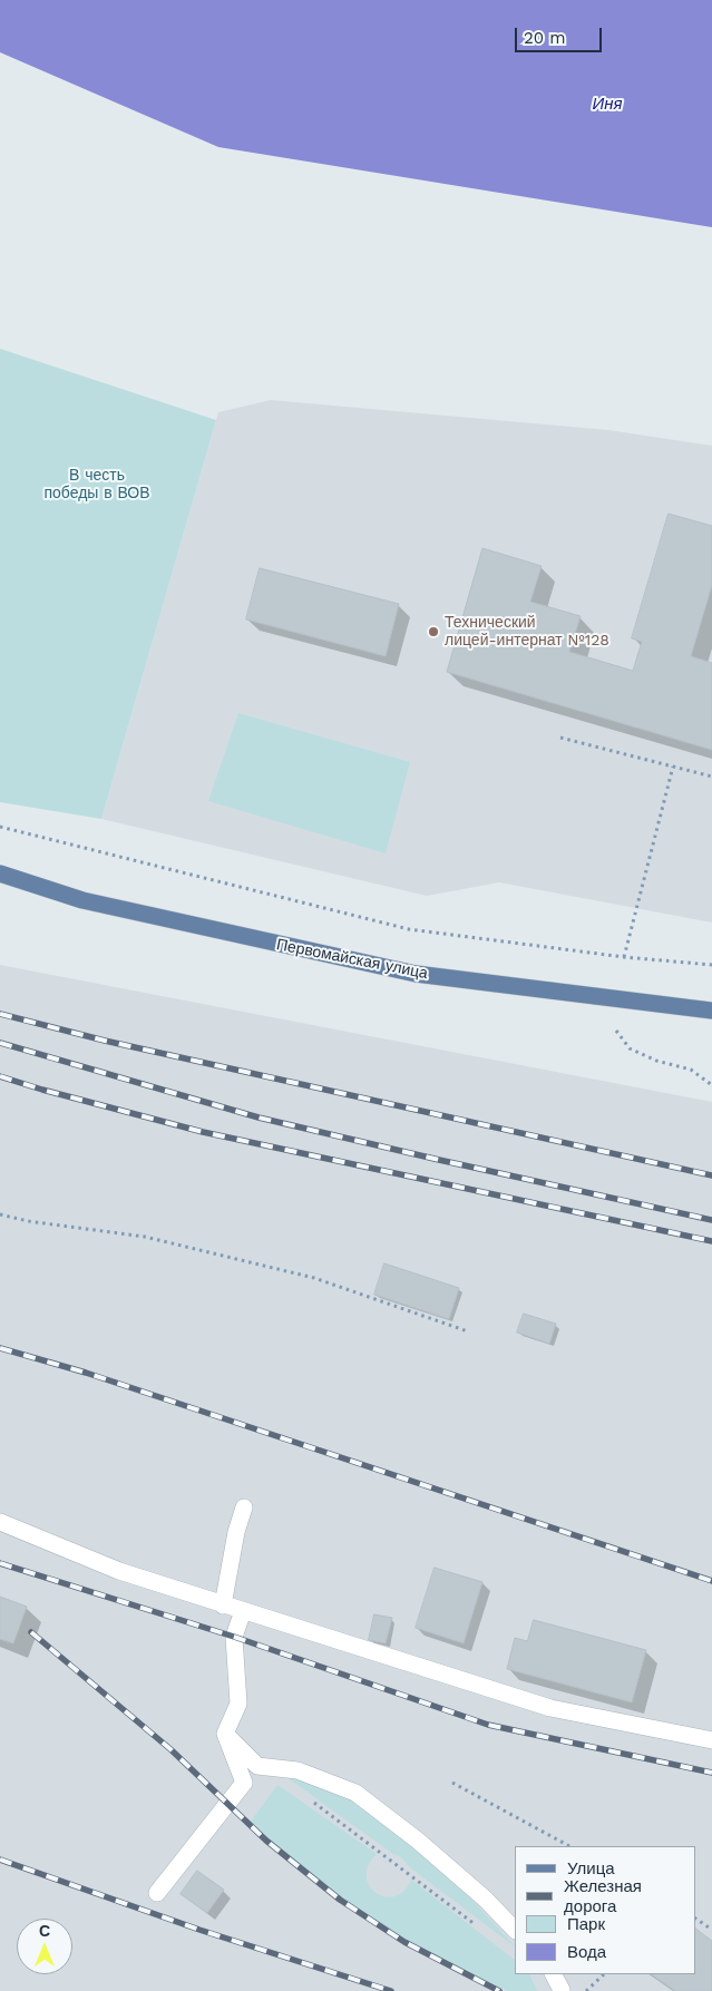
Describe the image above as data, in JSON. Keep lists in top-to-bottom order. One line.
{"streets":{"main road":["Первомайская улица"]},"water":["Иня"],"parks":["В честь победы в ВОВ"],"places":["Технический лицей-интернат №128"],"legend":["Улица","Железная дорога","Парк","Вода"],"scale_bar":"20 m","north":"top"}
